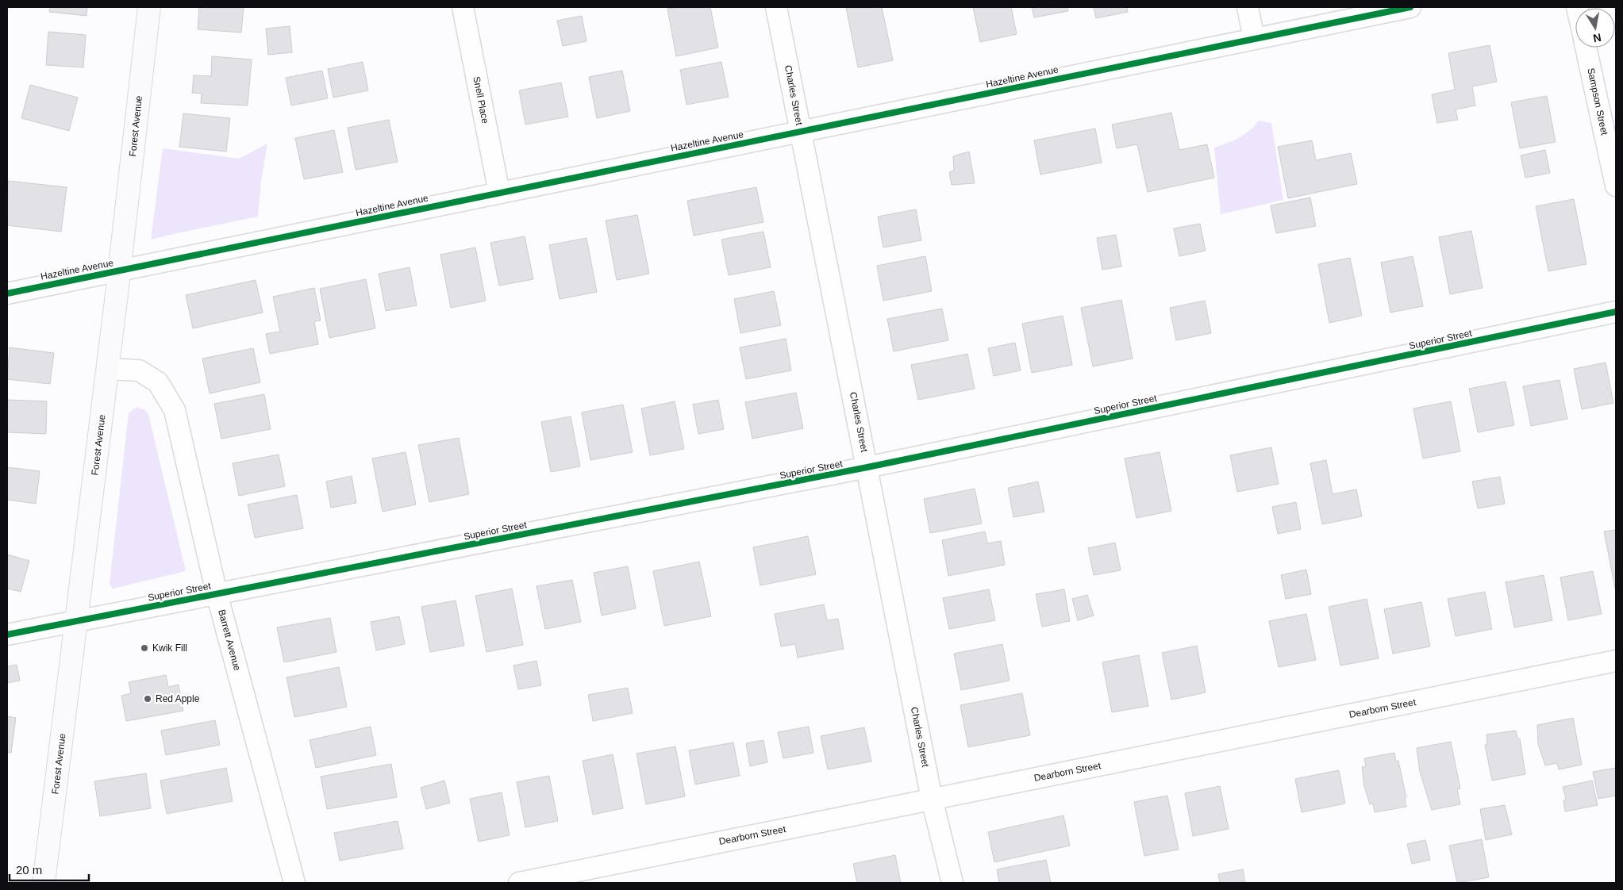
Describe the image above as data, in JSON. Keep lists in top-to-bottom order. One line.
{"streets":{"main road":["Forest Avenue"],"street":["Hazeltine Avenue","Charles Street","Snell Place","Sampson Street","Superior Street","Barrett Avenue","Dearborn Street"]},"crossings":[["Hazeltine Avenue","Charles Street"],["Hazeltine Avenue","Snell Place"],["Hazeltine Avenue","Forest Avenue"],["Charles Street","Superior Street"],["Charles Street","Dearborn Street"],["Forest Avenue","Superior Street"],["Forest Avenue","Barrett Avenue"],["Superior Street","Barrett Avenue"]],"places":["Kwik Fill","Red Apple"],"scale_bar":"20 m","north":"bottom"}
